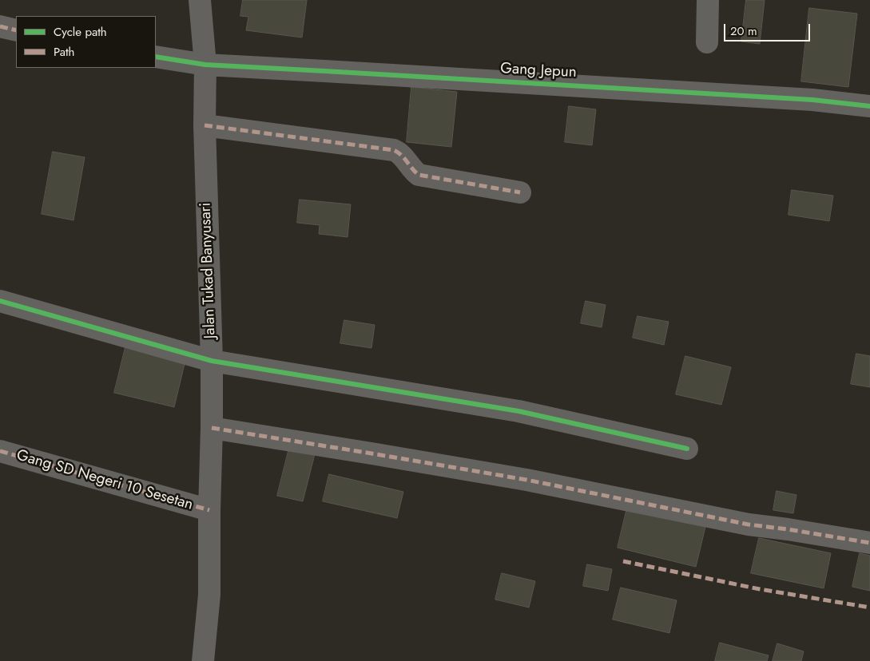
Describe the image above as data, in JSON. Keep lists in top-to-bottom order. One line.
{"streets":{"street":["Gang Jepun","Jalan Tukad Banyusari","Gang SD Negeri 10 Sesetan"]},"crossings":[["Gang Jepun","Jalan Tukad Banyusari"],["Jalan Tukad Banyusari","Gang SD Negeri 10 Sesetan"]],"legend":["Cycle path","Path"],"scale_bar":"20 m"}
